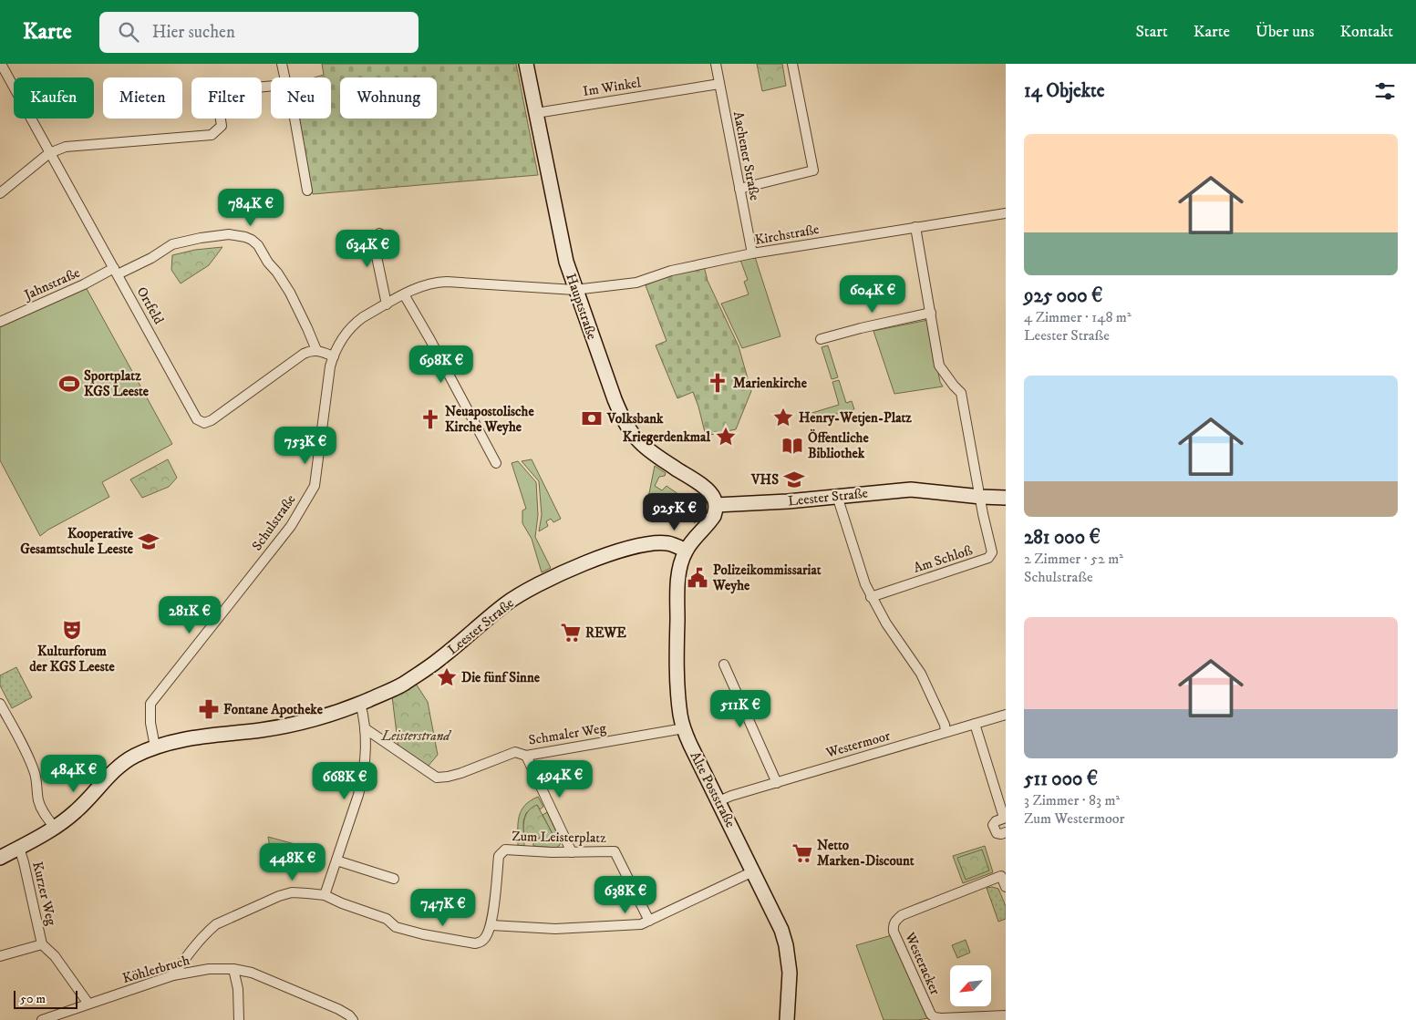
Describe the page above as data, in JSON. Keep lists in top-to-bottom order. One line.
{"streets":{"street":["Im Winkel","Aachener Straße","Kirchstraße","Jahnstraße","Ortfeld","Hauptstraße","Leester Straße","Schulstraße","Am Schloß","Schmaler Weg","Westermoor","Alte Poststraße","Zum Leisterplatz","Kurzer Weg","Westeracker","Köhlerbruch"]},"crossings":[["Im Winkel","Aachener Straße"],["Im Winkel","Hauptstraße"],["Aachener Straße","Kirchstraße"],["Kirchstraße","Hauptstraße"],["Kirchstraße","Schulstraße"],["Kirchstraße","Am Schloß"],["Jahnstraße","Ortfeld"],["Hauptstraße","Leester Straße"],["Hauptstraße","Schulstraße"],["Leester Straße","Schulstraße"],["Leester Straße","Am Schloß"],["Leester Straße","Alte Poststraße"],["Leester Straße","Kurzer Weg"],["Schmaler Weg","Alte Poststraße"],["Westermoor","Alte Poststraße"],["Kurzer Weg","Köhlerbruch"]],"parks":["Leisterstrand"],"places":{"church":["Marienkirche","Neuapostolische Kirche Weyhe"],"sports":["Sportplatz KGS Leeste"],"place":["Henry-Wetjen-Platz","Kriegerdenkmal","Die fünf Sinne"],"bank":["Volksbank"],"library":["Öffentliche Bibliothek"],"school or university":["VHS","Kooperative Gesamtschule Leeste"],"public building":["Polizeikommissariat Weyhe"],"theatre":["Kulturforum der KGS Leeste"],"supermarket":["REWE","Netto Marken-Discount"],"pharmacy":["Fontane Apotheke"]},"scale_bar":"50 m","north":"bottom left","page":{"header":"Karte","search":"Hier suchen","nav":["Start","Karte","Über uns","Kontakt"],"heading":"14 Objekte","chip":["Kaufen","Mieten","Filter","Neu","Wohnung"],"list":[{"name":"925 000 €","note":"4 Zimmer · 148 m² · Leester Straße"},{"name":"281 000 €","note":"2 Zimmer · 52 m² · Schulstraße"},{"name":"511 000 €","note":"3 Zimmer · 83 m² · Zum Westermoor"}],"price":["784K €","634K €","604K €","698K €","753K €","925K €","281K €","511K €","484K €","494K €","668K €","448K €","638K €","747K €"],"scale":"50 m"}}
